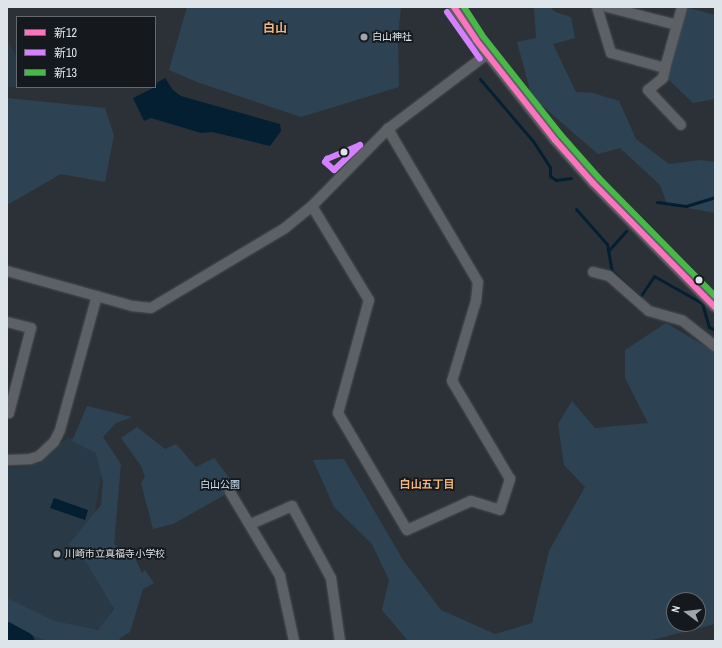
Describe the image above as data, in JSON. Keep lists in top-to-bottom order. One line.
{"districts":["白山","白山五丁目"],"parks":["白山公園"],"places":["白山神社","川崎市立真福寺小学校"],"lines":["transit line 新12","transit line 新13","transit line 新10"],"legend":["新12","新10","新13"],"north":"left"}
